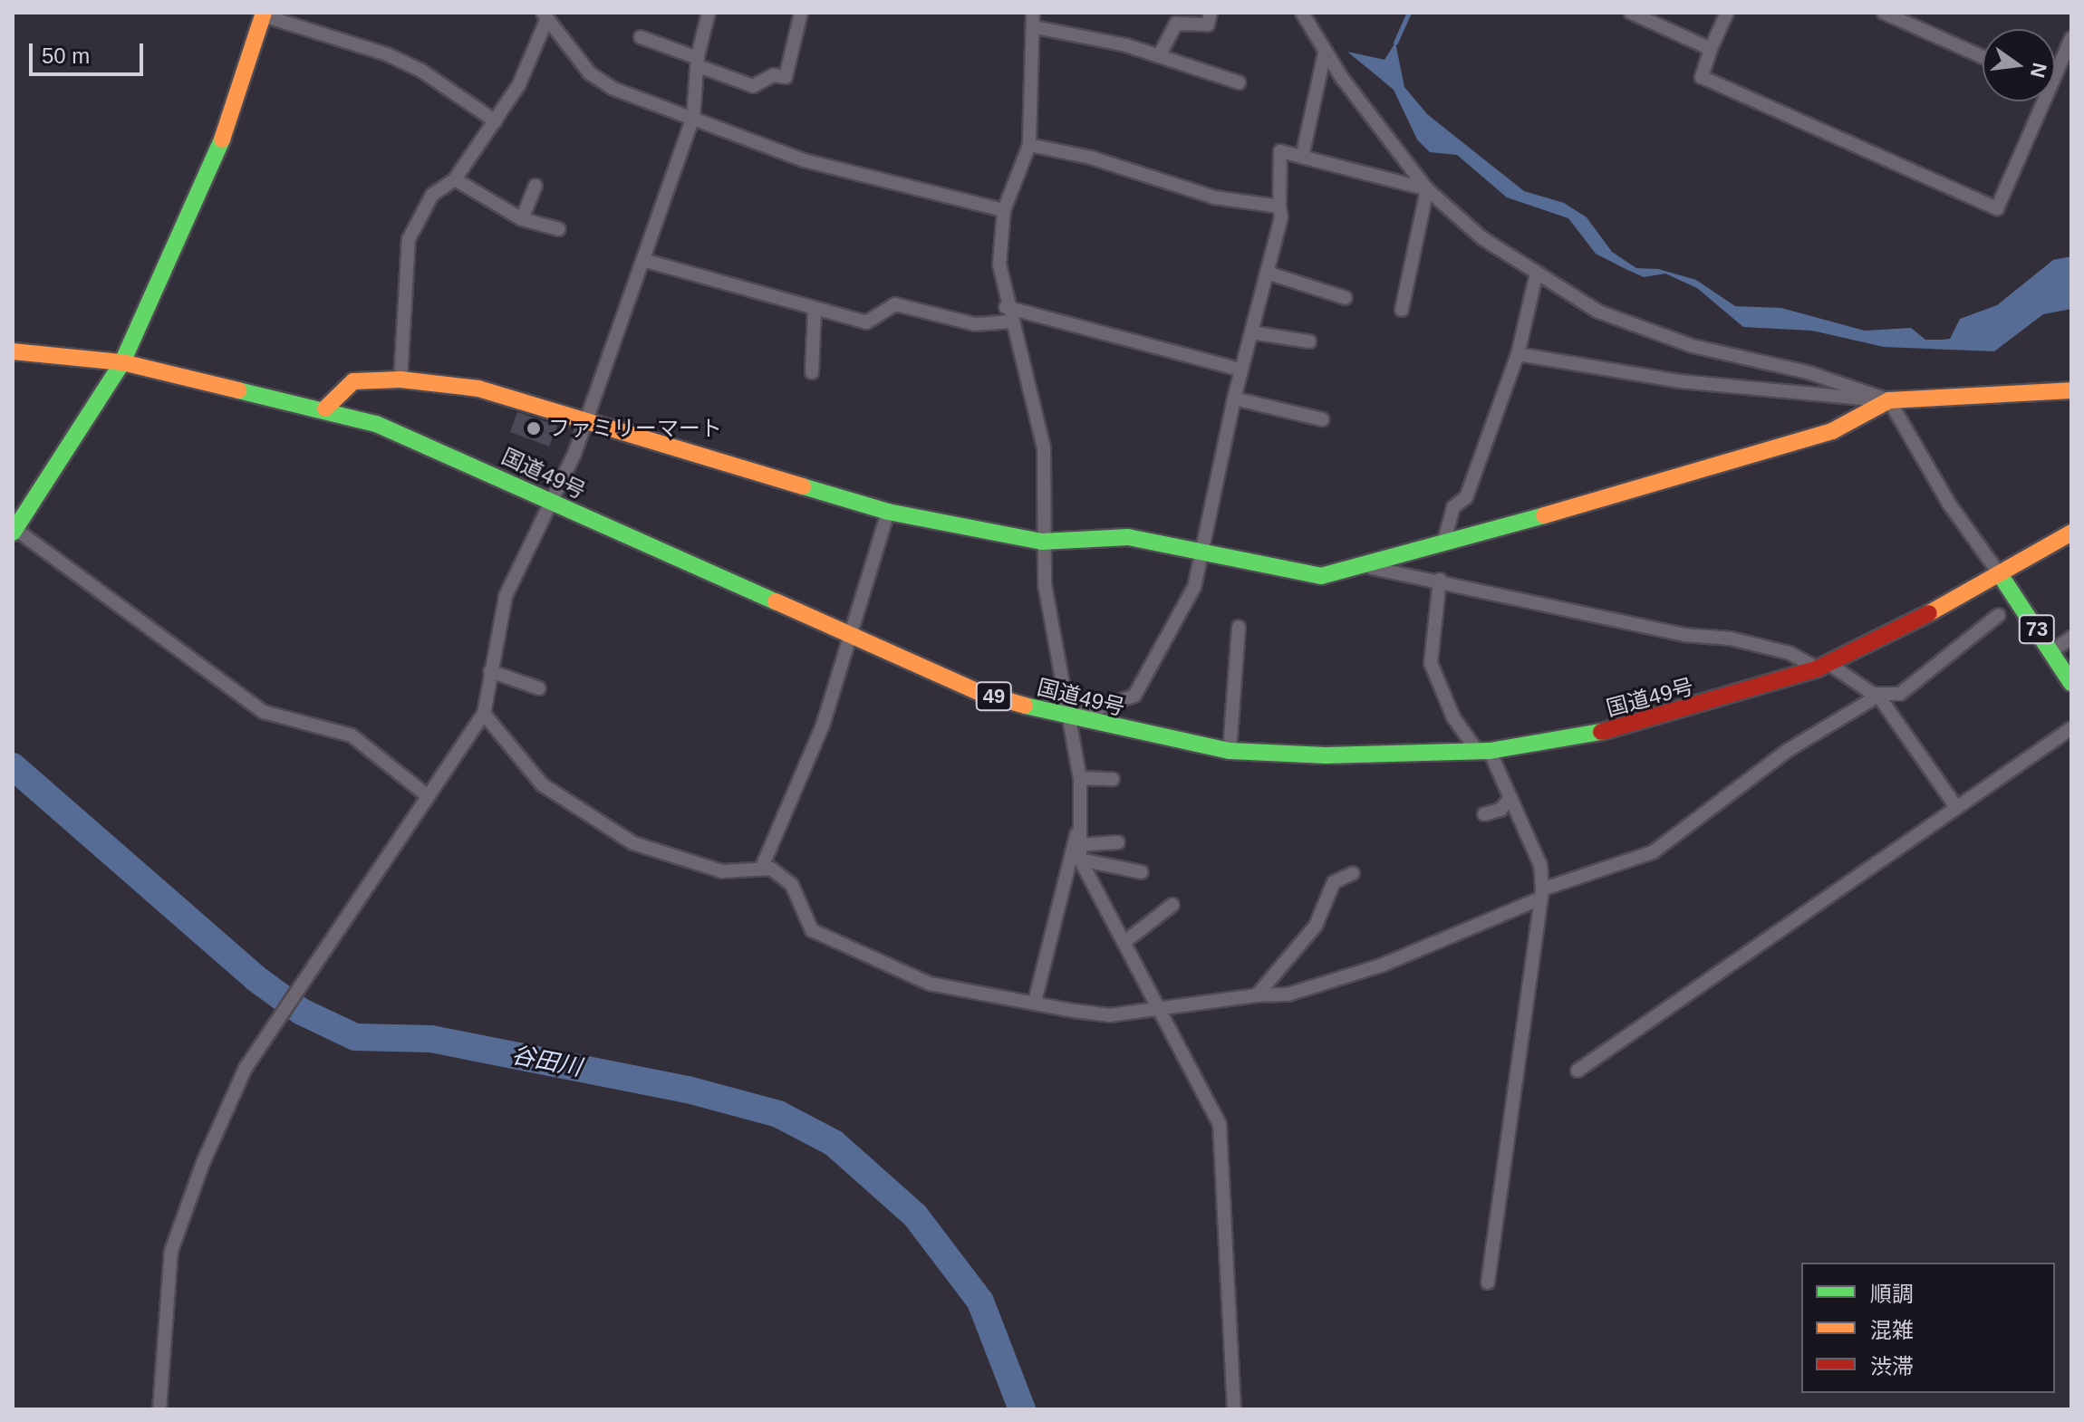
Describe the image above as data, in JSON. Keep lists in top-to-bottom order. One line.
{"streets":{"main road":["国道49号","73","49"]},"crossings":[["国道49号","73"]],"water":["谷田川"],"places":["ファミリーマート"],"legend":["順調","混雑","渋滞"],"scale_bar":"50 m","north":"right"}
